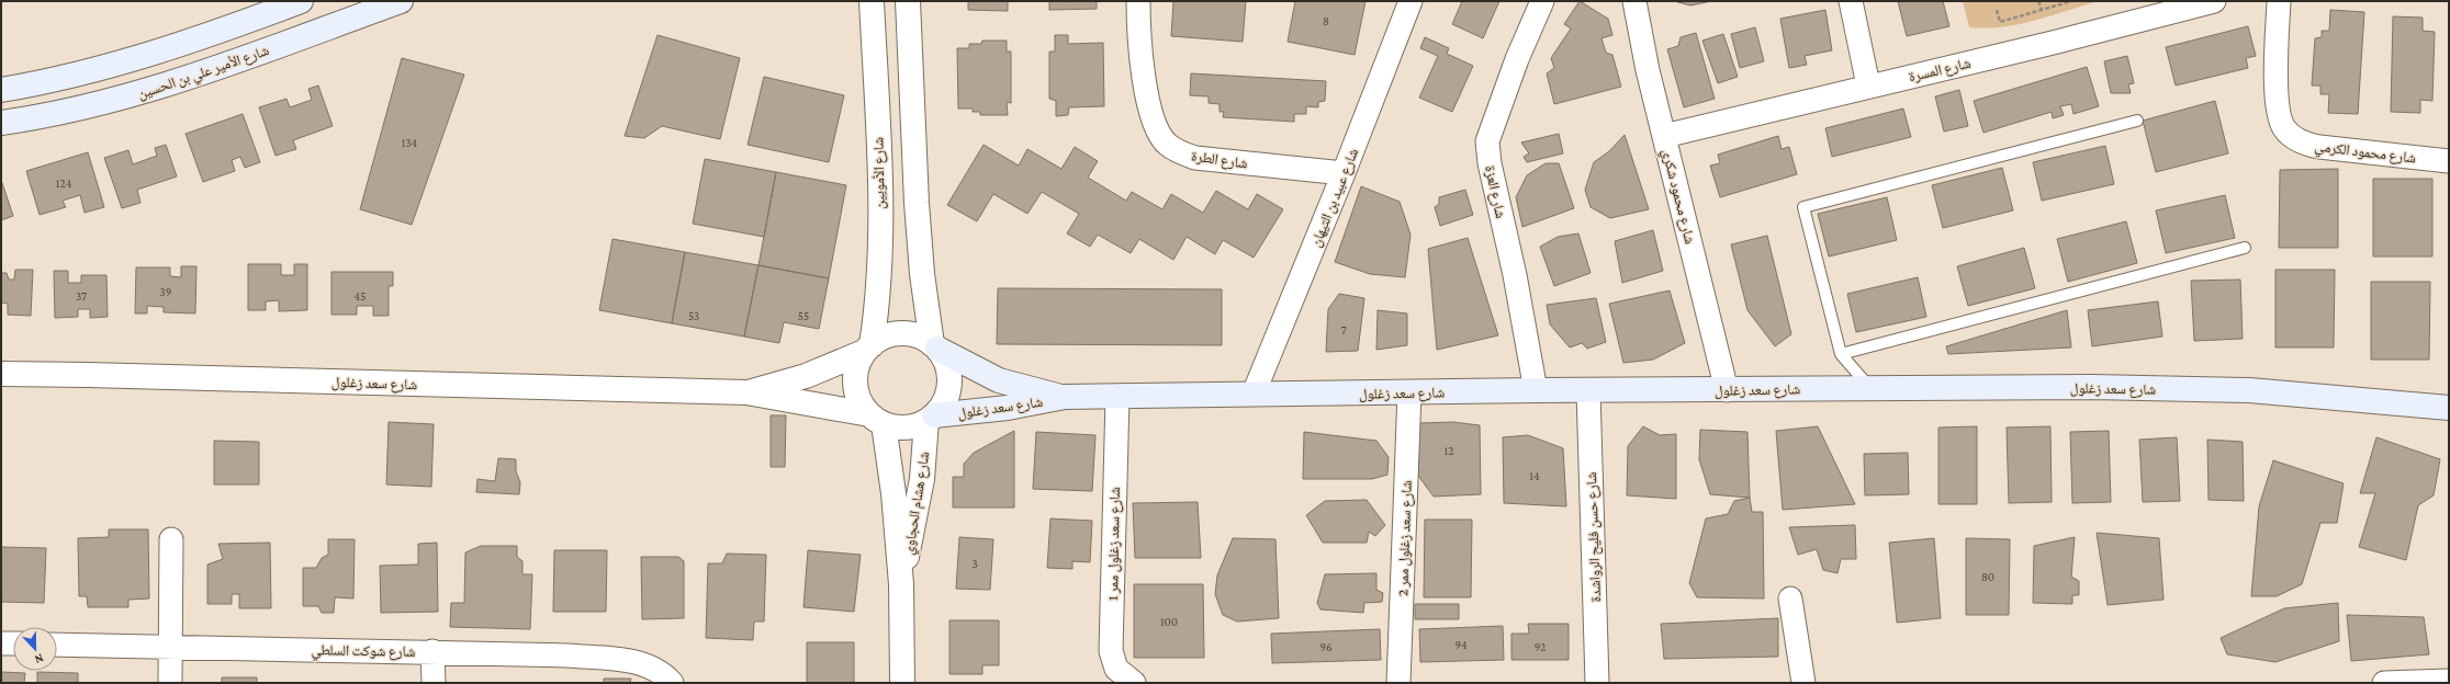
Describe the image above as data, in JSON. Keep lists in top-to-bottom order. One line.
{"streets":{"main road":["شارع الأمير علي بن الحسين","شارع سعد زغلول"],"street":["شارع المسرة","شارع محمود الكرمي","شارع الطرة","شارع الأمويين","شارع العزة","شارع محمود شكري","شارع عبيد بن التيهان","شارع هشام الحجاوي","شارع حسن فليح الرواشدة","شارع سعد زغلول ممر 2","شارع سعد زغلول ممر 1","شارع شوكت السلطي"]},"crossings":[["شارع المسرة","شارع محمود شكري"],["شارع الطرة","شارع عبيد بن التيهان"],["شارع الأمويين","شارع سعد زغلول"],["شارع الأمويين","شارع هشام الحجاوي"],["شارع العزة","شارع سعد زغلول"],["شارع محمود شكري","شارع سعد زغلول"],["شارع عبيد بن التيهان","شارع سعد زغلول"],["شارع سعد زغلول","شارع هشام الحجاوي"],["شارع سعد زغلول","شارع حسن فليح الرواشدة"],["شارع سعد زغلول","شارع سعد زغلول ممر 2"],["شارع سعد زغلول","شارع سعد زغلول ممر 1"]],"house_numbers":["8","134","124","39","37","45","53","55","7","12","14","3","80","100","94","96","92"],"north":"bottom"}
